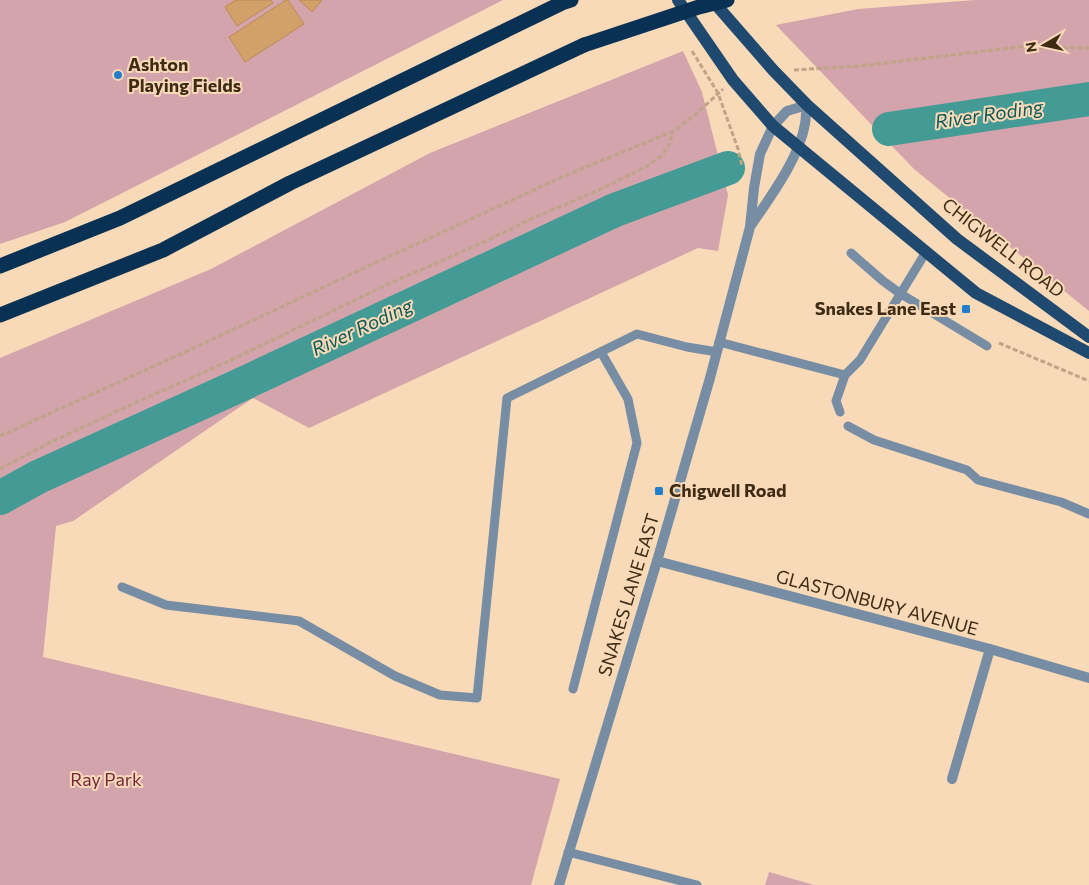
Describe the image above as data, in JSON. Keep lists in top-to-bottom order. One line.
{"streets":{"main road":["CHIGWELL ROAD"],"street":["SNAKES LANE EAST","GLASTONBURY AVENUE"]},"crossings":[["SNAKES LANE EAST","GLASTONBURY AVENUE"]],"water":["River Roding"],"parks":["Ray Park"],"places":{"other":["Ashton Playing Fields"],"transit":["Snakes Lane East","Chigwell Road"]},"north":"left"}
